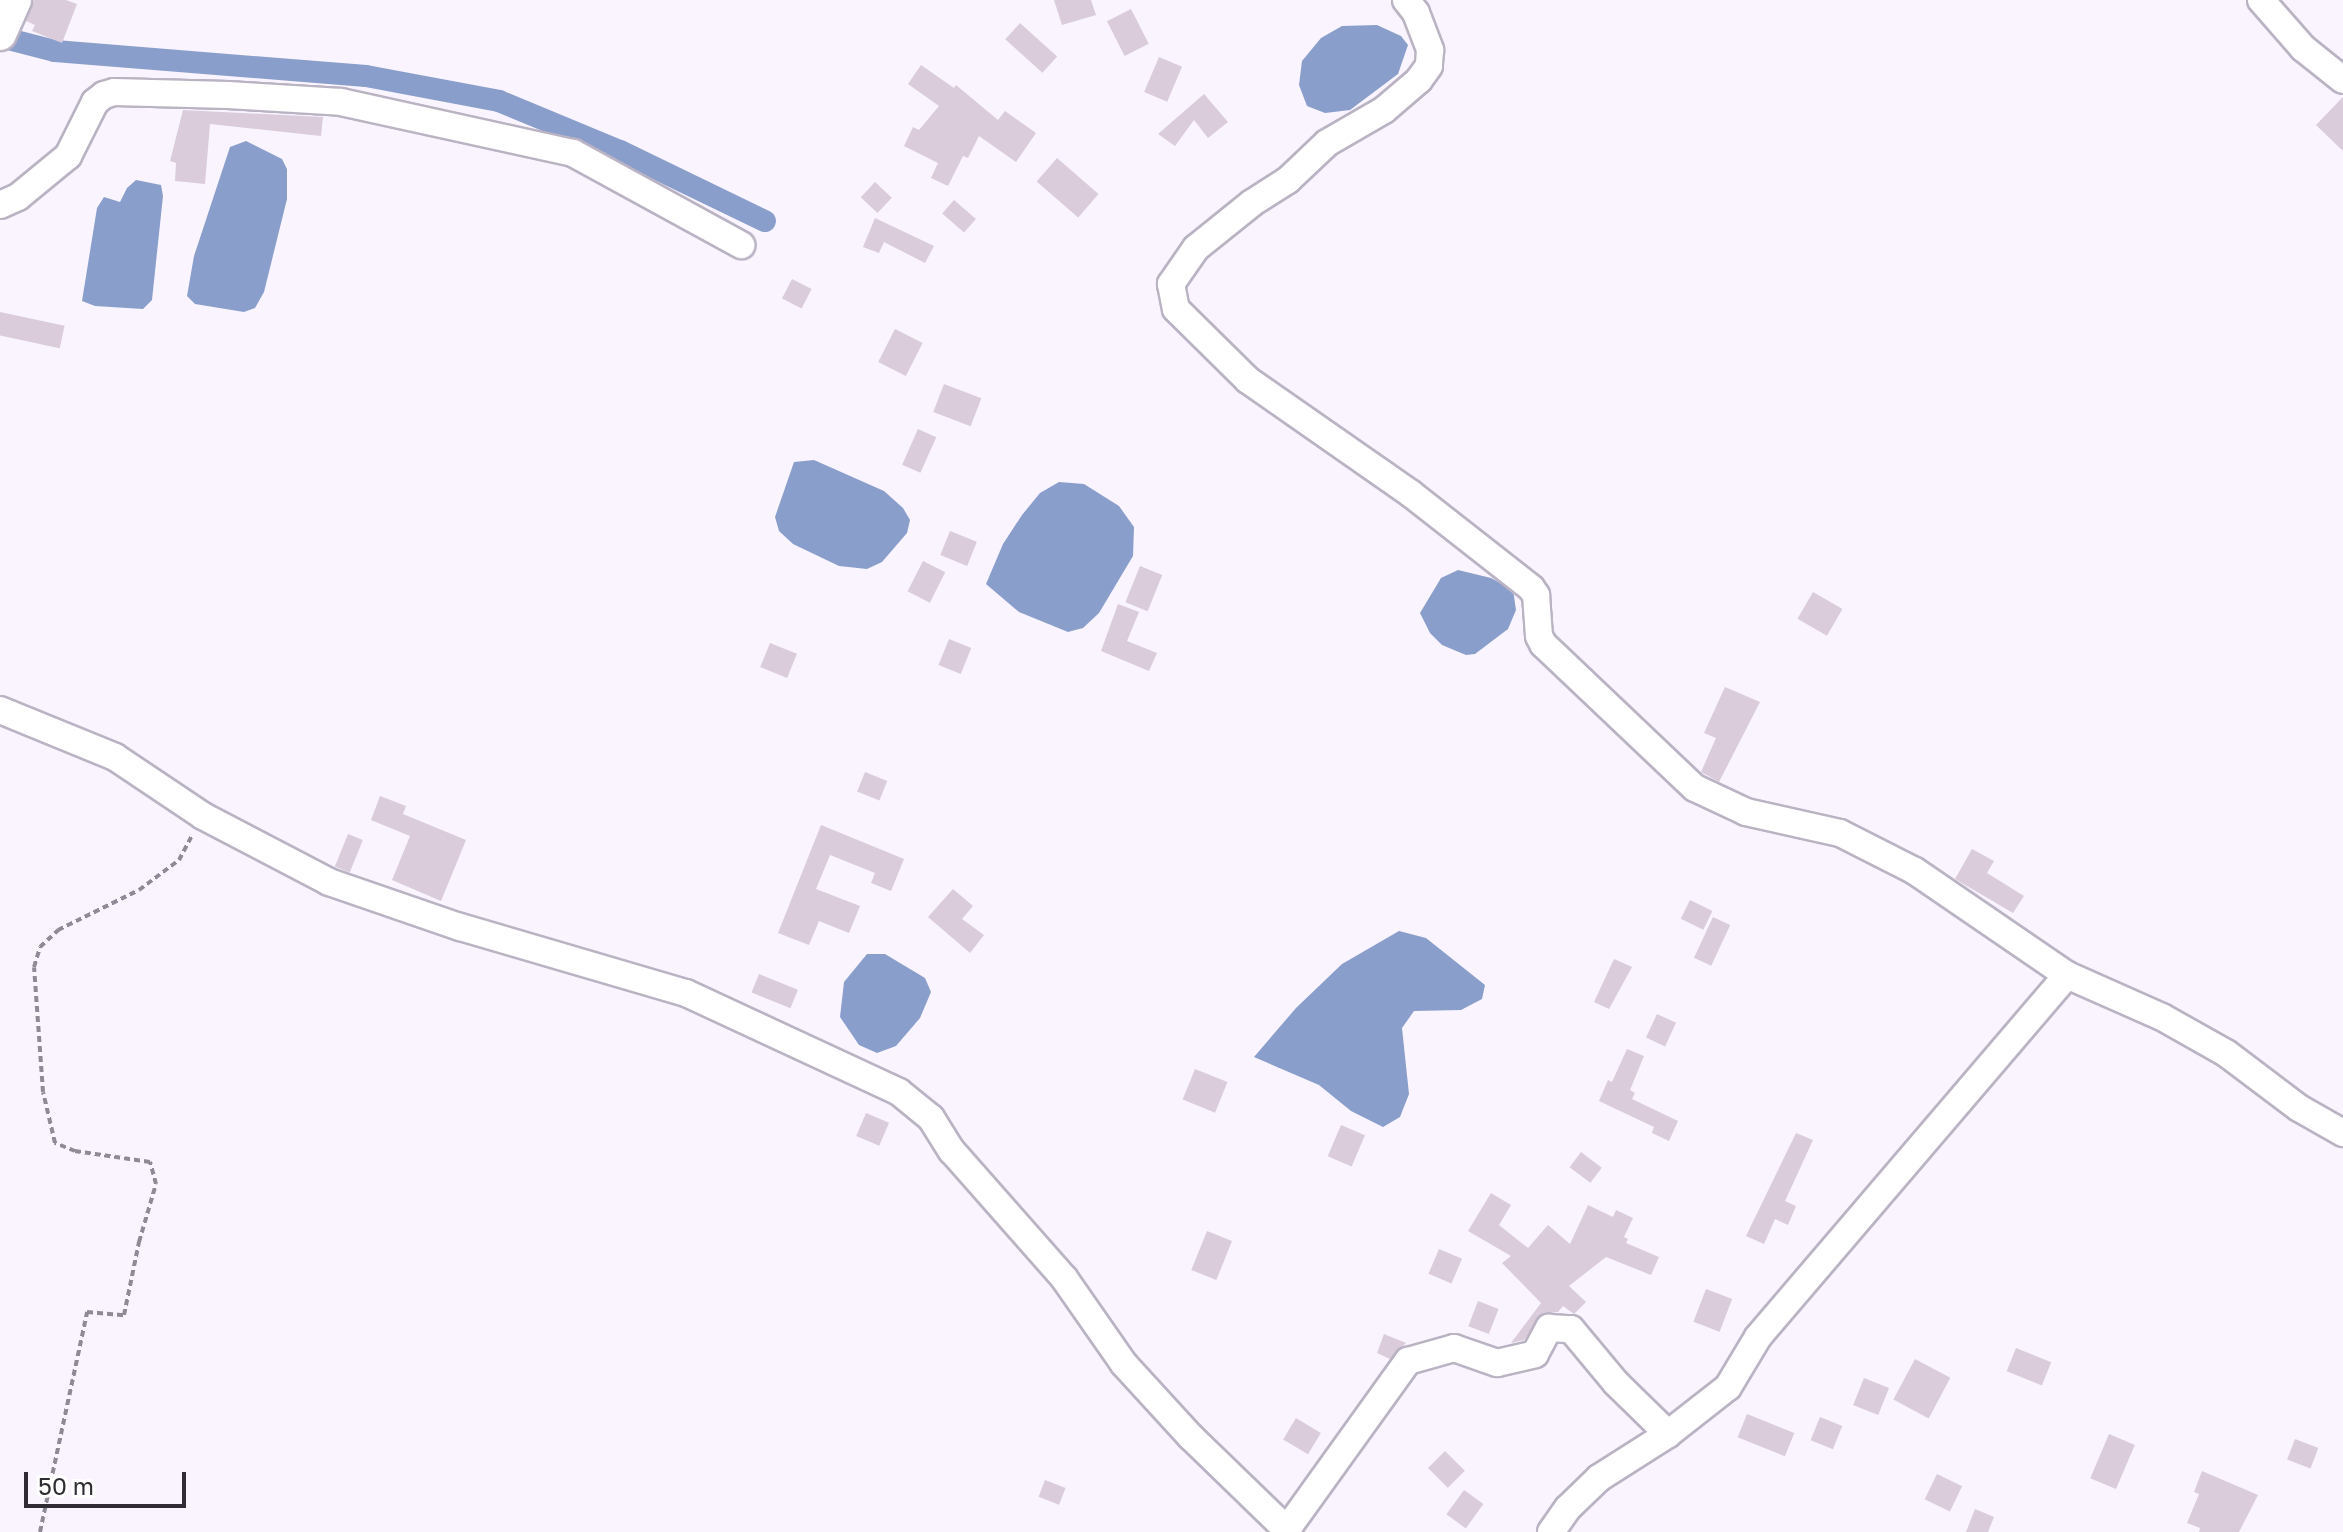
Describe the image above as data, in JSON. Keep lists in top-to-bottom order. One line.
{"scale_bar":"50 m"}
